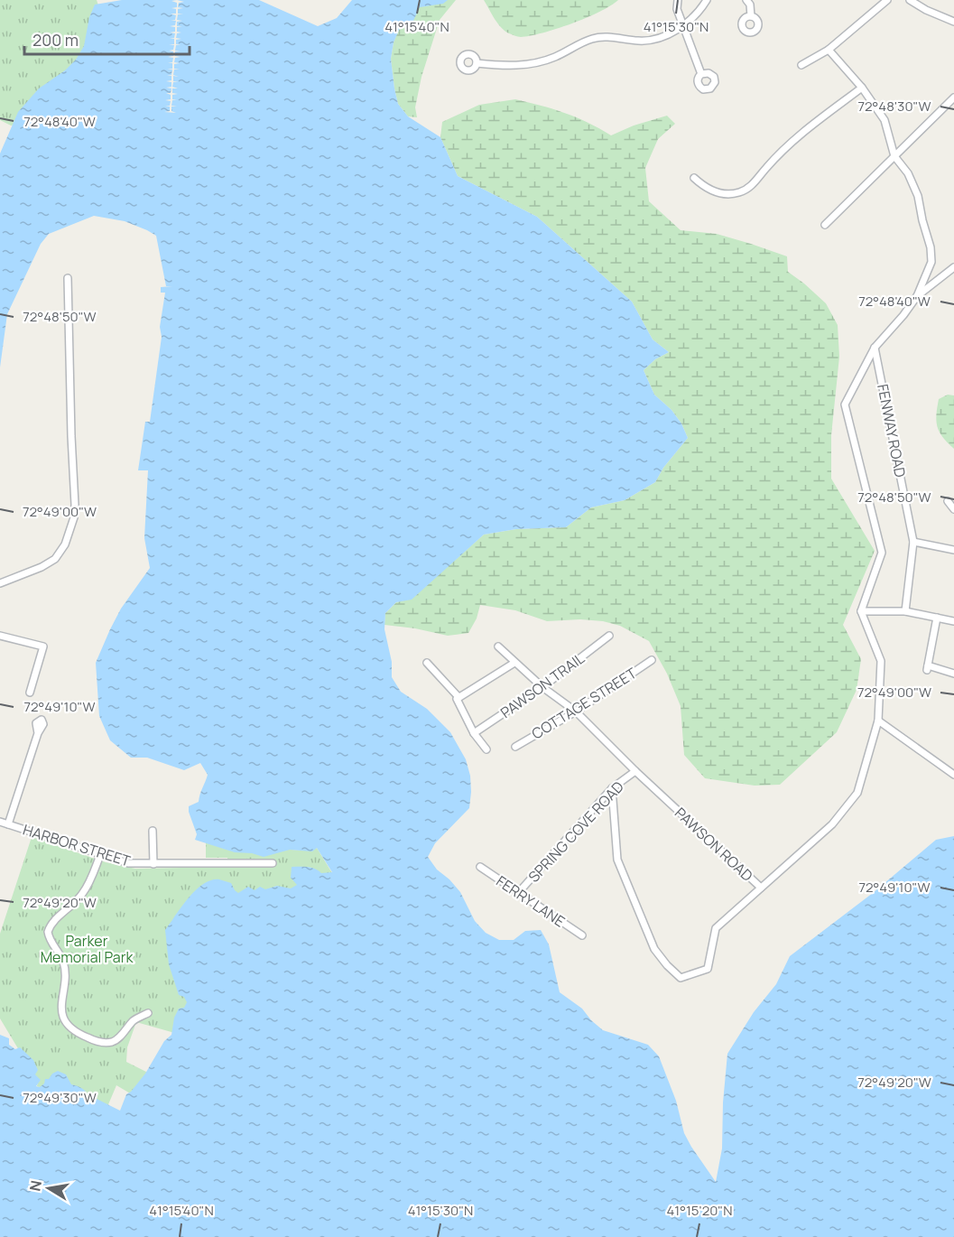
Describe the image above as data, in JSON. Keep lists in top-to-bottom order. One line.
{"streets":{"street":["FENWAY ROAD","PAWSON TRAIL","COTTAGE STREET","SPRING COVE ROAD","PAWSON ROAD","HARBOR STREET","FERRY LANE"]},"crossings":[["PAWSON TRAIL","PAWSON ROAD"],["COTTAGE STREET","PAWSON ROAD"],["SPRING COVE ROAD","PAWSON ROAD"],["SPRING COVE ROAD","FERRY LANE"]],"parks":["Parker Memorial Park"],"scale_bar":"200 m","north":"left","coordinates":["41°15'40\"N","41°15'30\"N","72°48'30\"W","72°48'40\"W","72°48'50\"W","72°49'00\"W","72°49'10\"W","72°49'20\"W","72°49'30\"W","41°15'20\"N"]}
